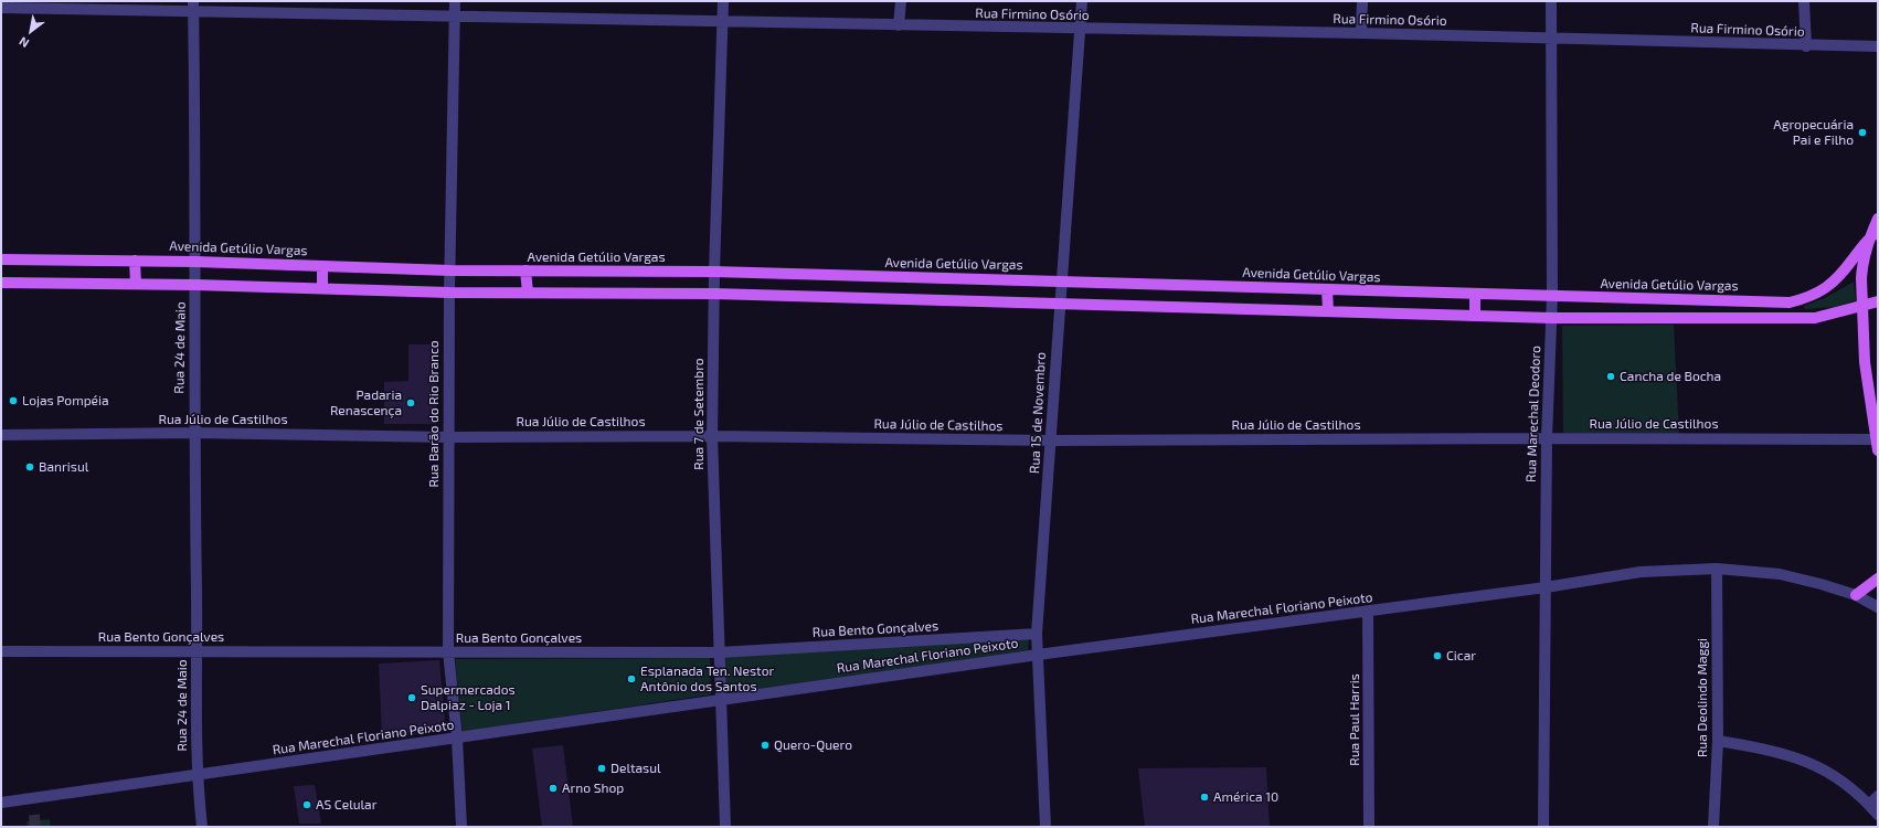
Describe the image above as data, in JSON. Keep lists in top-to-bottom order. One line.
{"streets":{"main road":["Avenida Getúlio Vargas"],"street":["Rua Firmino Osório","Rua 24 de Maio","Rua 15 de Novembro","Rua Barão do Rio Branco","Rua 7 de Setembro","Rua Marechal Deodoro","Rua Júlio de Castilhos","Rua Marechal Floriano Peixoto","Rua Bento Gonçalves","Rua Deolindo Maggi","Rua Paul Harris"]},"crossings":[["Rua Firmino Osório","Rua 24 de Maio"],["Rua Firmino Osório","Rua 15 de Novembro"],["Rua Firmino Osório","Rua Barão do Rio Branco"],["Rua Firmino Osório","Rua 7 de Setembro"],["Rua Firmino Osório","Rua Marechal Deodoro"],["Avenida Getúlio Vargas","Rua 24 de Maio"],["Avenida Getúlio Vargas","Rua 15 de Novembro"],["Avenida Getúlio Vargas","Rua Barão do Rio Branco"],["Avenida Getúlio Vargas","Rua 7 de Setembro"],["Avenida Getúlio Vargas","Rua Marechal Deodoro"],["Rua 24 de Maio","Rua Júlio de Castilhos"],["Rua 24 de Maio","Rua Marechal Floriano Peixoto"],["Rua 24 de Maio","Rua Bento Gonçalves"],["Rua 15 de Novembro","Rua Júlio de Castilhos"],["Rua 15 de Novembro","Rua Marechal Floriano Peixoto"],["Rua 15 de Novembro","Rua Bento Gonçalves"],["Rua Barão do Rio Branco","Rua Júlio de Castilhos"],["Rua Barão do Rio Branco","Rua Marechal Floriano Peixoto"],["Rua Barão do Rio Branco","Rua Bento Gonçalves"],["Rua 7 de Setembro","Rua Júlio de Castilhos"],["Rua 7 de Setembro","Rua Marechal Floriano Peixoto"],["Rua 7 de Setembro","Rua Bento Gonçalves"],["Rua Marechal Deodoro","Rua Júlio de Castilhos"],["Rua Marechal Deodoro","Rua Marechal Floriano Peixoto"],["Rua Marechal Floriano Peixoto","Rua Deolindo Maggi"],["Rua Marechal Floriano Peixoto","Rua Paul Harris"]],"places":["Agropecuária Pai e Filho","Cancha de Bocha","Lojas Pompéia","Padaria Renascença","Banrisul","Cicar","Esplanada Ten. Nestor Antônio dos Santos","Supermercados Dalpiaz - Loja 1","Quero-Quero","Deltasul","Arno Shop","América 10","AS Celular"],"north":"bottom left"}
